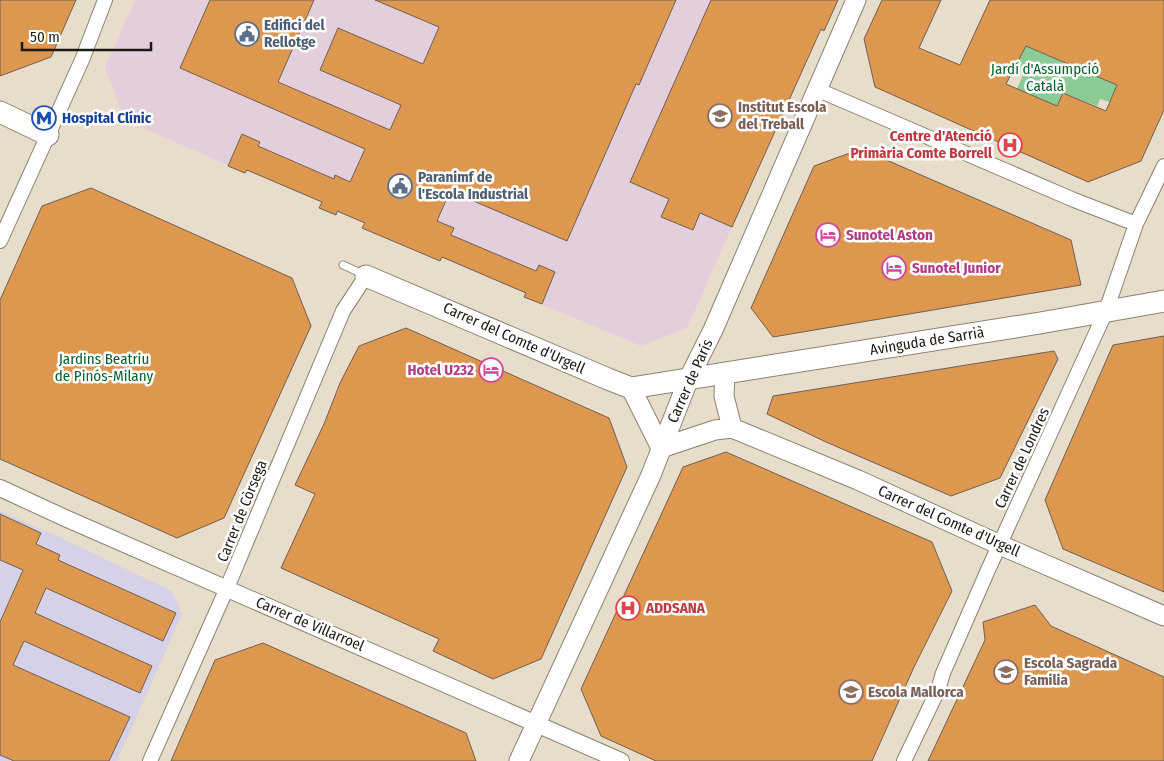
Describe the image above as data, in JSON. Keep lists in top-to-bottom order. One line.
{"streets":{"main road":["Carrer del Comte d'Urgell","Avinguda de Sarrià","Carrer de París"],"street":["Carrer de Londres","Carrer de Còrsega","Carrer de Villarroel"]},"crossings":[["Carrer del Comte d'Urgell","Carrer de Londres"],["Carrer del Comte d'Urgell","Carrer de Còrsega"],["Avinguda de Sarrià","Carrer de París"],["Avinguda de Sarrià","Carrer de Londres"],["Carrer de París","Carrer de Villarroel"],["Carrer de Còrsega","Carrer de Villarroel"]],"parks":["Jardí d'Assumpció Català","Jardins Beatriu de Pinós-Milany"],"places":{"public building":["Edifici del Rellotge","Paranimf de l'Escola Industrial"],"school or university":["Institut Escola del Treball","Escola Sagrada Familia","Escola Mallorca"],"metro station":["Hospital Clínic"],"hospital":["Centre d'Atenció Primària Comte Borrell","ADDSANA"],"hotel":["Sunotel Aston","Sunotel Junior","Hotel U232"]},"scale_bar":"50 m"}
